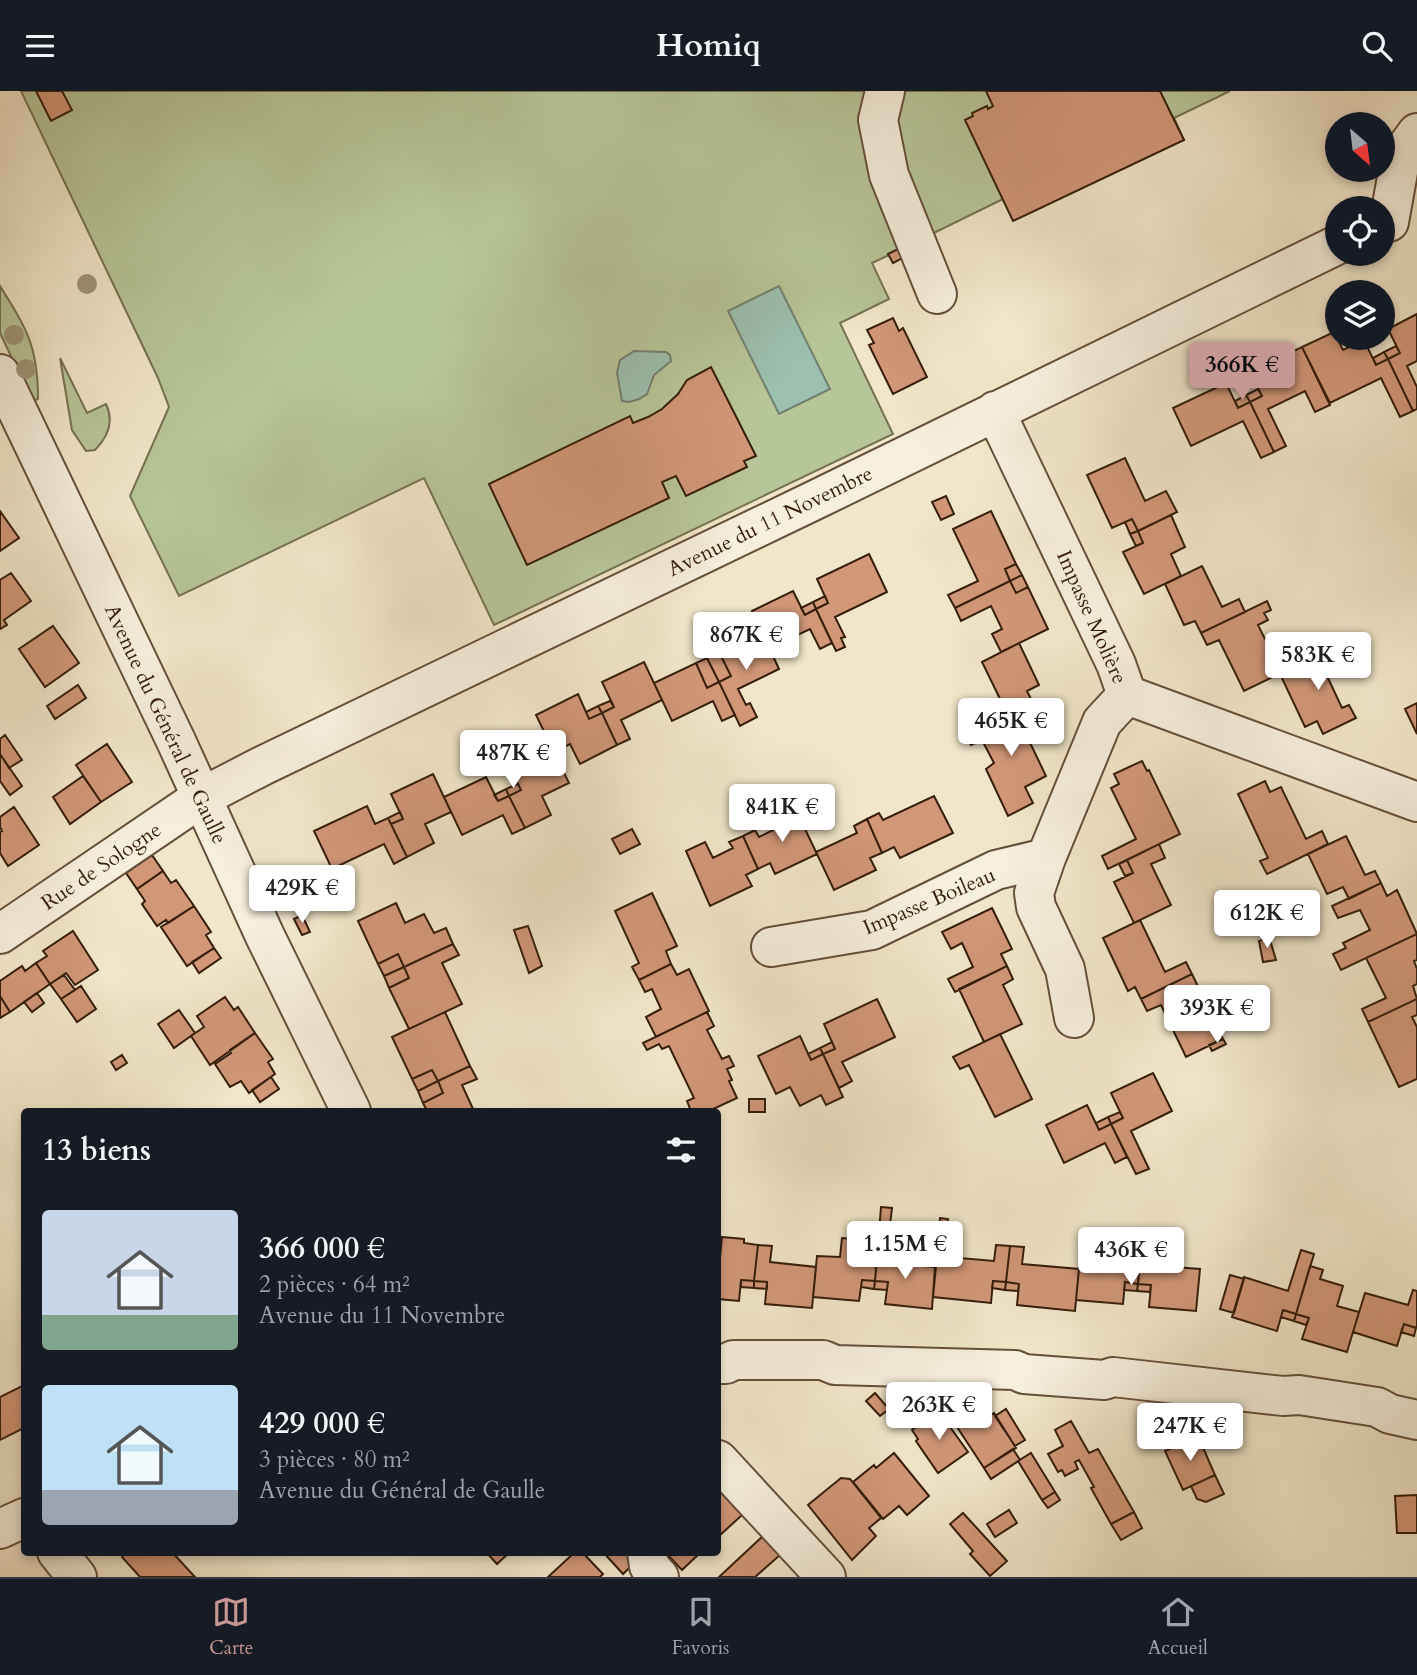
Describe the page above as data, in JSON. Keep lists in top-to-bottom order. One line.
{"streets":{"street":["Avenue du 11 Novembre","Impasse Molière","Avenue du Général de Gaulle","Rue de Sologne","Impasse Boileau"]},"crossings":[["Avenue du 11 Novembre","Impasse Molière"],["Avenue du 11 Novembre","Avenue du Général de Gaulle"],["Avenue du 11 Novembre","Rue de Sologne"],["Avenue du Général de Gaulle","Rue de Sologne"]],"north":"bottom right","page":{"header":"Homiq","price":["366K €","867K €","583K €","465K €","487K €","841K €","429K €","612K €","393K €","1.15M €","436K €","263K €","247K €"],"heading":"13 biens","list":[{"name":"366 000 €","note":"2 pièces · 64 m² · Avenue du 11 Novembre"},{"name":"429 000 €","note":"3 pièces · 80 m² · Avenue du Général de Gaulle"}],"tabs":["Carte","Favoris","Accueil"]}}
